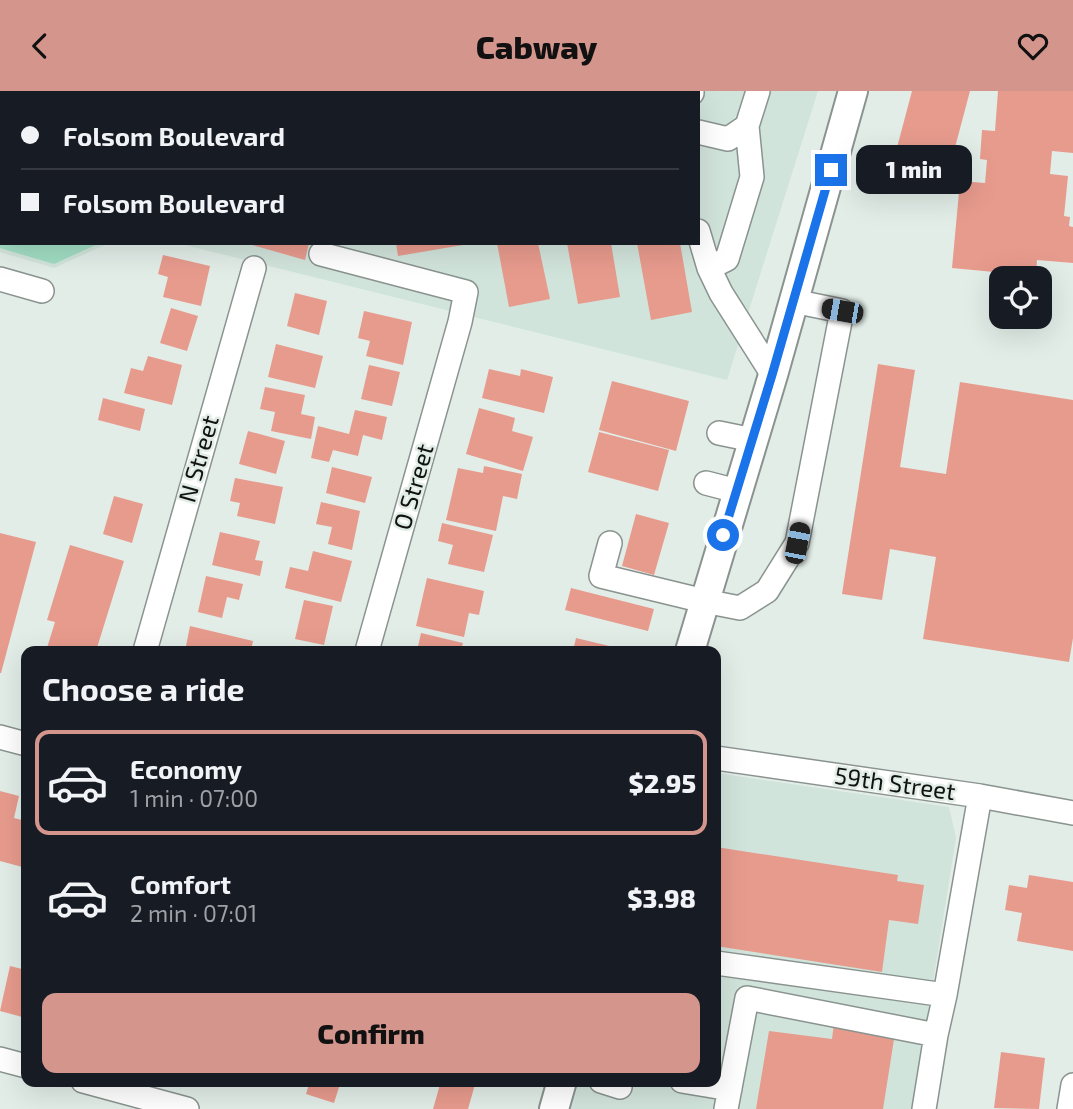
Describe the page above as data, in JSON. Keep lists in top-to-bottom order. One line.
{"streets":{"street":["N Street","O Street","59th Street"]},"page":{"header":"Cabway","banner":["Folsom Boulevard","Folsom Boulevard"],"bubble":"1 min","heading":"Choose a ride","list":[{"name":"Economy","note":"1 min · 07:00","value":"$2.95"},{"name":"Comfort","note":"2 min · 07:01","value":"$3.98"}],"buttons":"Confirm"}}
